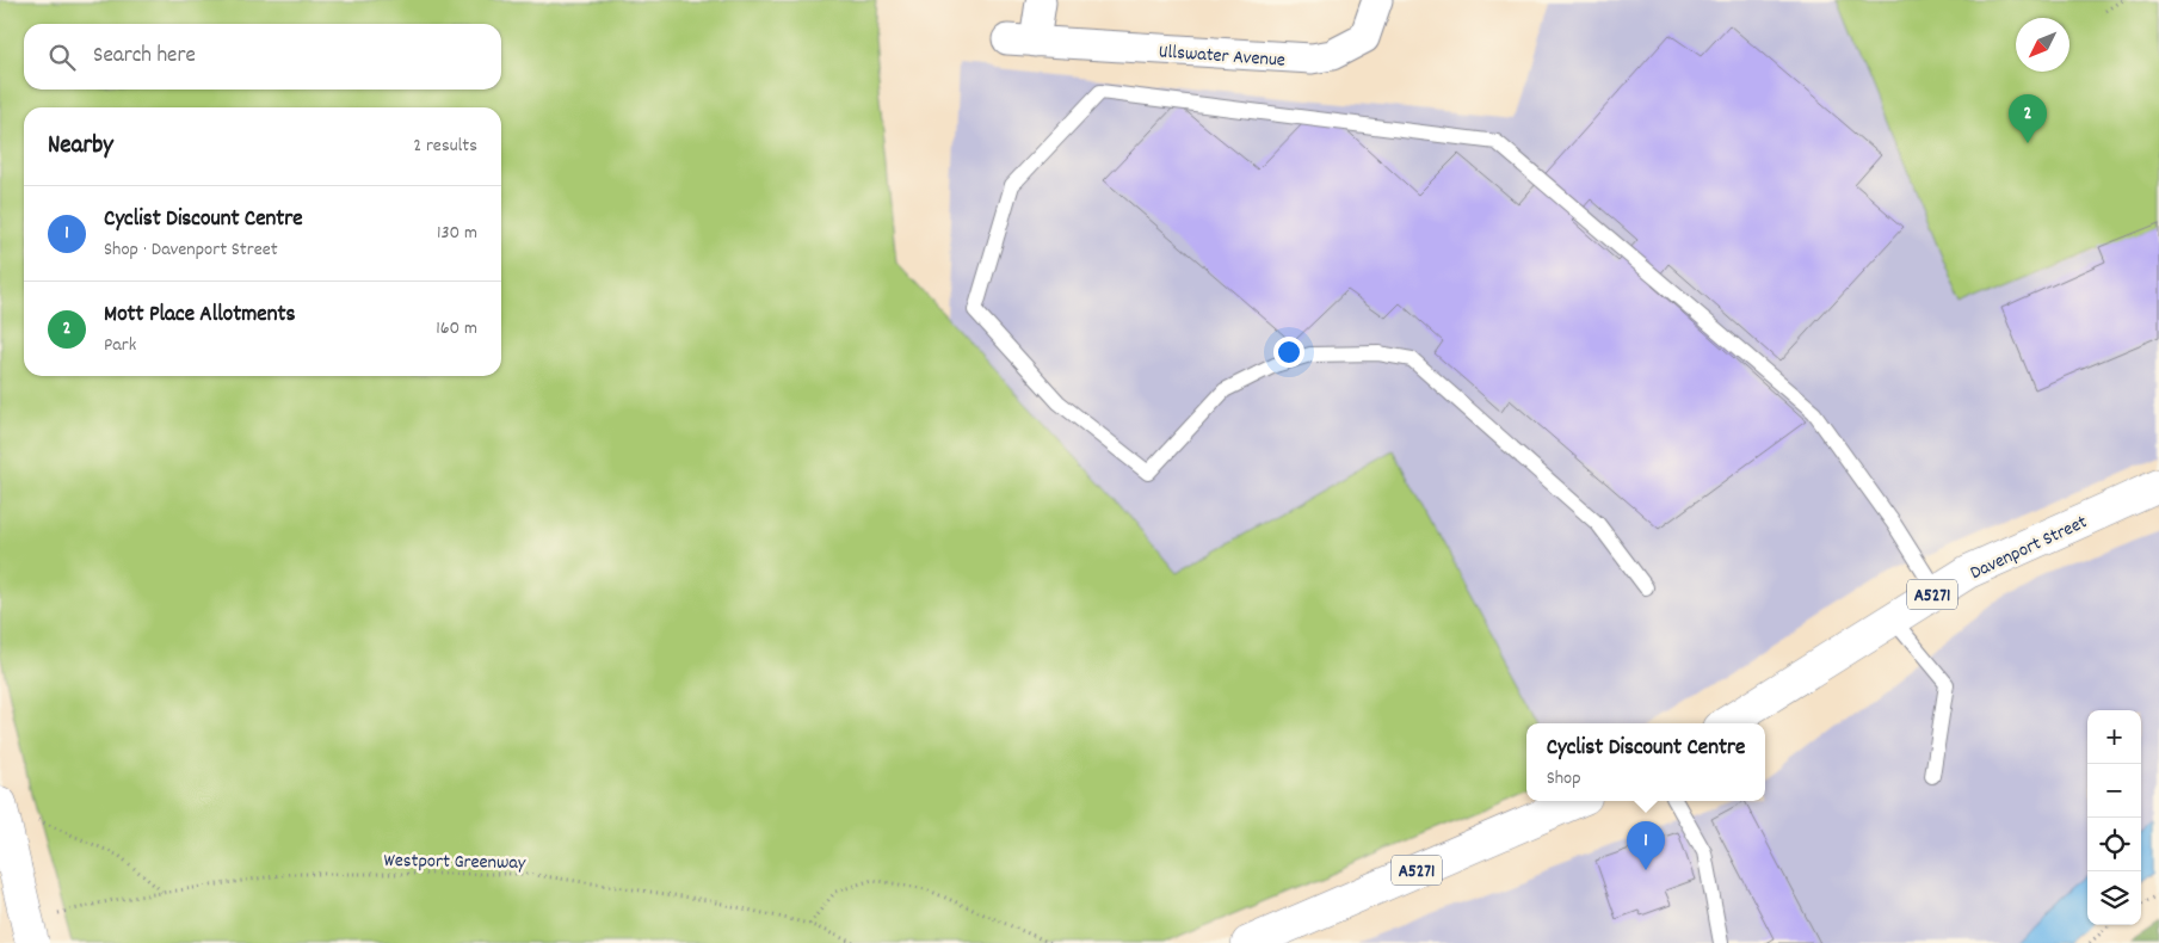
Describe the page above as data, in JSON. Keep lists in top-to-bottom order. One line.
{"streets":{"main road":["Davenport Street","A5271"],"street":["Ullswater Avenue"],"path":["Westport Greenway"]},"north":"bottom left","page":{"search":"Search here","pins":["2","1"],"heading":["Nearby","2 results"],"list":[{"mark":"1","name":"Cyclist Discount Centre","note":"Shop · Davenport Street","value":"130 m"},{"mark":"2","name":"Mott Place Allotments","note":"Park","value":"160 m"}],"map_buttons":["+","−"],"popup":["Cyclist Discount Centre","Shop"]}}
